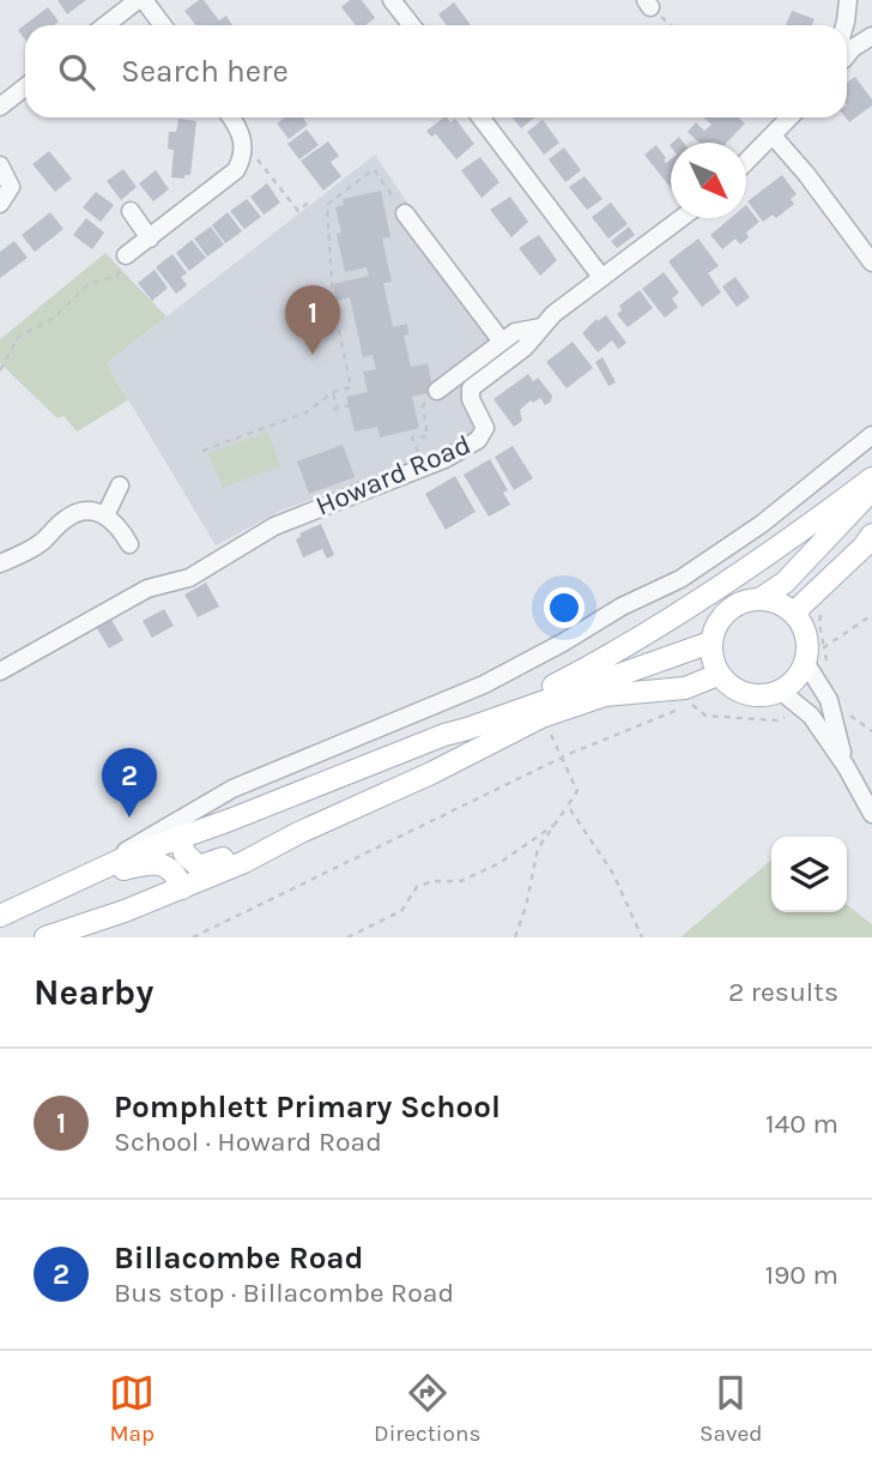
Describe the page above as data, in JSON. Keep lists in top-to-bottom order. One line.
{"streets":{"street":["Howard Road"]},"north":"bottom right","page":{"search":"Search here","pins":["1","2"],"heading":["Nearby","2 results"],"list":[{"mark":"1","name":"Pomphlett Primary School","note":"School · Howard Road","value":"140 m"},{"mark":"2","name":"Billacombe Road","note":"Bus stop · Billacombe Road","value":"190 m"}],"nav":["Map","Directions","Saved"]}}
